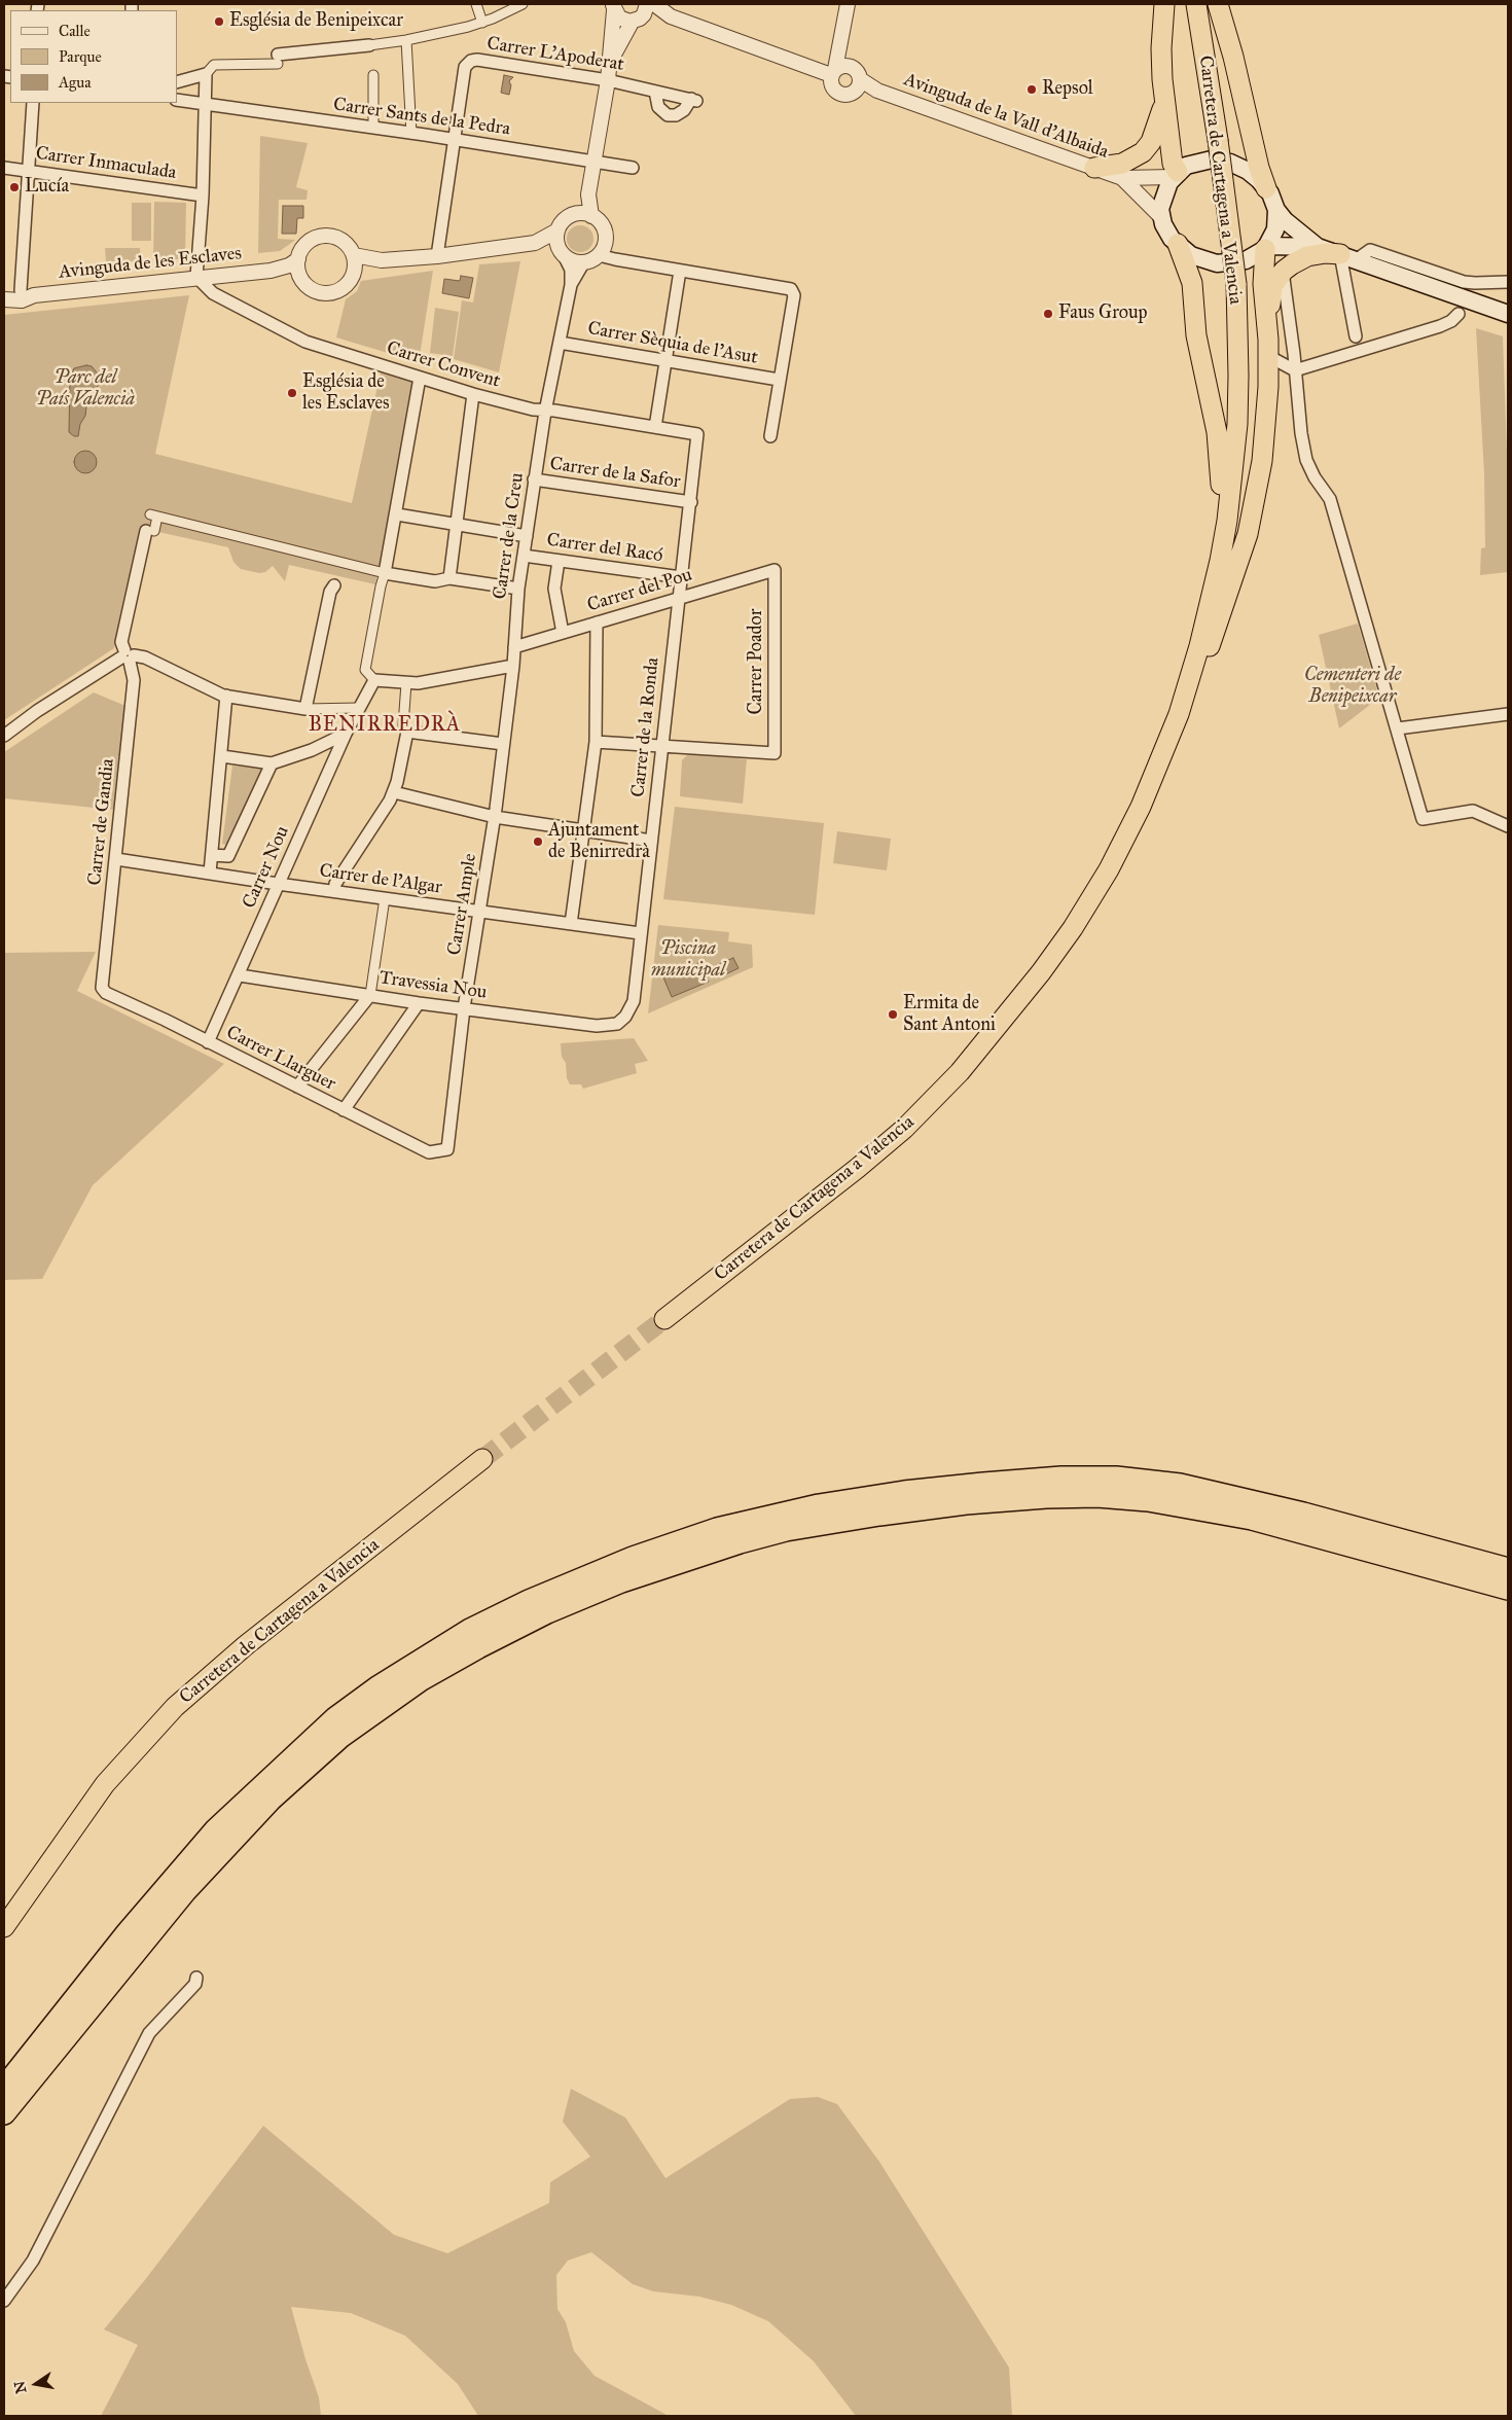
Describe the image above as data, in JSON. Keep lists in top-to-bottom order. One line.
{"streets":{"highway":["Carretera de Cartagena a Valencia"],"street":["Carrer L'Apoderat","Avinguda de la Vall d'Albaida","Carrer Sants de la Pedra","Carrer Inmaculada","Avinguda de les Esclaves","Carrer Sèquia de l'Asut","Carrer Convent","Carrer de la Safor","Carrer de la Creu","Carrer del Racó","Carrer del Pou","Carrer Poador","Carrer de la Ronda","Carrer de Gandia","Carrer Nou","Carrer de l'Algar","Carrer Ample","Travessia Nou","Carrer Llarguer"]},"crossings":[["Carrer L'Apoderat","Carrer Sants de la Pedra"],["Avinguda de les Esclaves","Carrer Convent"],["Carrer Sèquia de l'Asut","Carrer de la Creu"],["Carrer Convent","Carrer de la Creu"],["Carrer Convent","Carrer de la Ronda"],["Carrer de la Safor","Carrer de la Creu"],["Carrer de la Safor","Carrer de la Ronda"],["Carrer de la Creu","Carrer del Racó"],["Carrer de la Creu","Carrer del Pou"],["Carrer de la Creu","Carrer Ample"],["Carrer del Racó","Carrer de la Ronda"],["Carrer del Pou","Carrer Poador"],["Carrer del Pou","Carrer de la Ronda"],["Carrer Poador","Carrer de la Ronda"],["Carrer de la Ronda","Carrer de l'Algar"],["Carrer de la Ronda","Travessia Nou"],["Carrer de Gandia","Carrer de l'Algar"],["Carrer de Gandia","Carrer Llarguer"],["Carrer Nou","Carrer de l'Algar"],["Carrer Nou","Travessia Nou"],["Carrer Nou","Carrer Llarguer"],["Carrer de l'Algar","Carrer Ample"],["Carrer Ample","Travessia Nou"],["Carrer Ample","Carrer Llarguer"]],"districts":["BENIRREDRÀ"],"parks":["Parc del País Valencià","Cementeri de Benipeixcar","Piscina municipal"],"places":["Església de Benipeixcar","Repsol","Lucía","Faus Group","Església de les Esclaves","Ajuntament de Benirredrà","Ermita de Sant Antoni"],"legend":["Calle","Parque","Agua"],"north":"left"}
